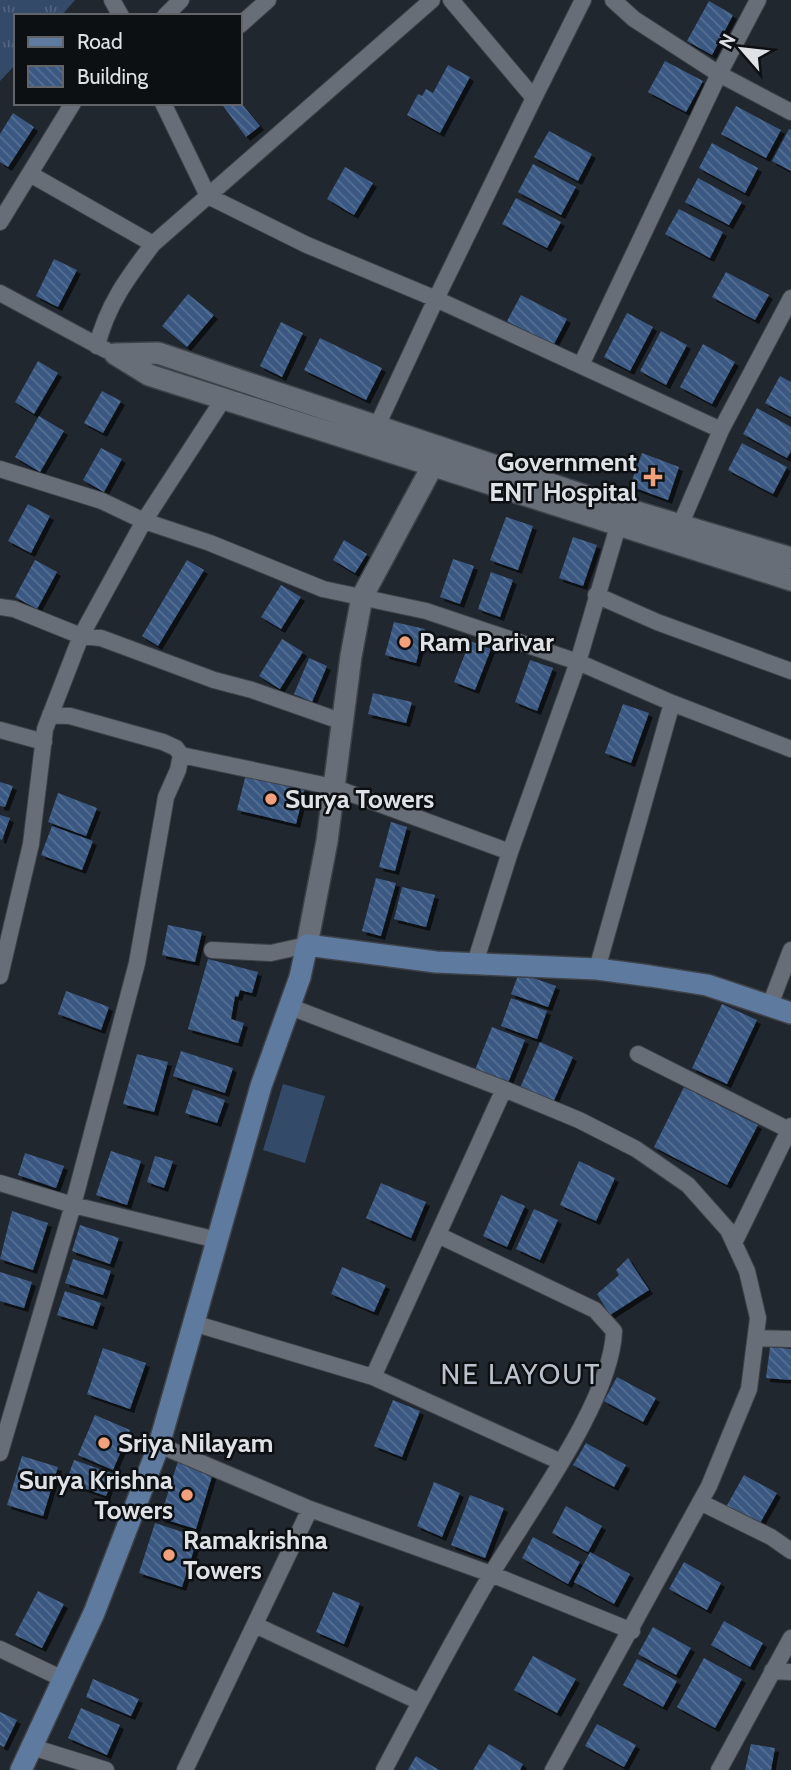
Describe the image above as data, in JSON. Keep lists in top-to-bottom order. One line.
{"districts":["NE LAYOUT"],"places":{"health":["Government ENT Hospital"],"other":["Ram Parivar","Surya Towers","Sriya Nilayam","Surya Krishna Towers","Ramakrishna Towers"]},"legend":["Road","Building"],"north":"top left"}
